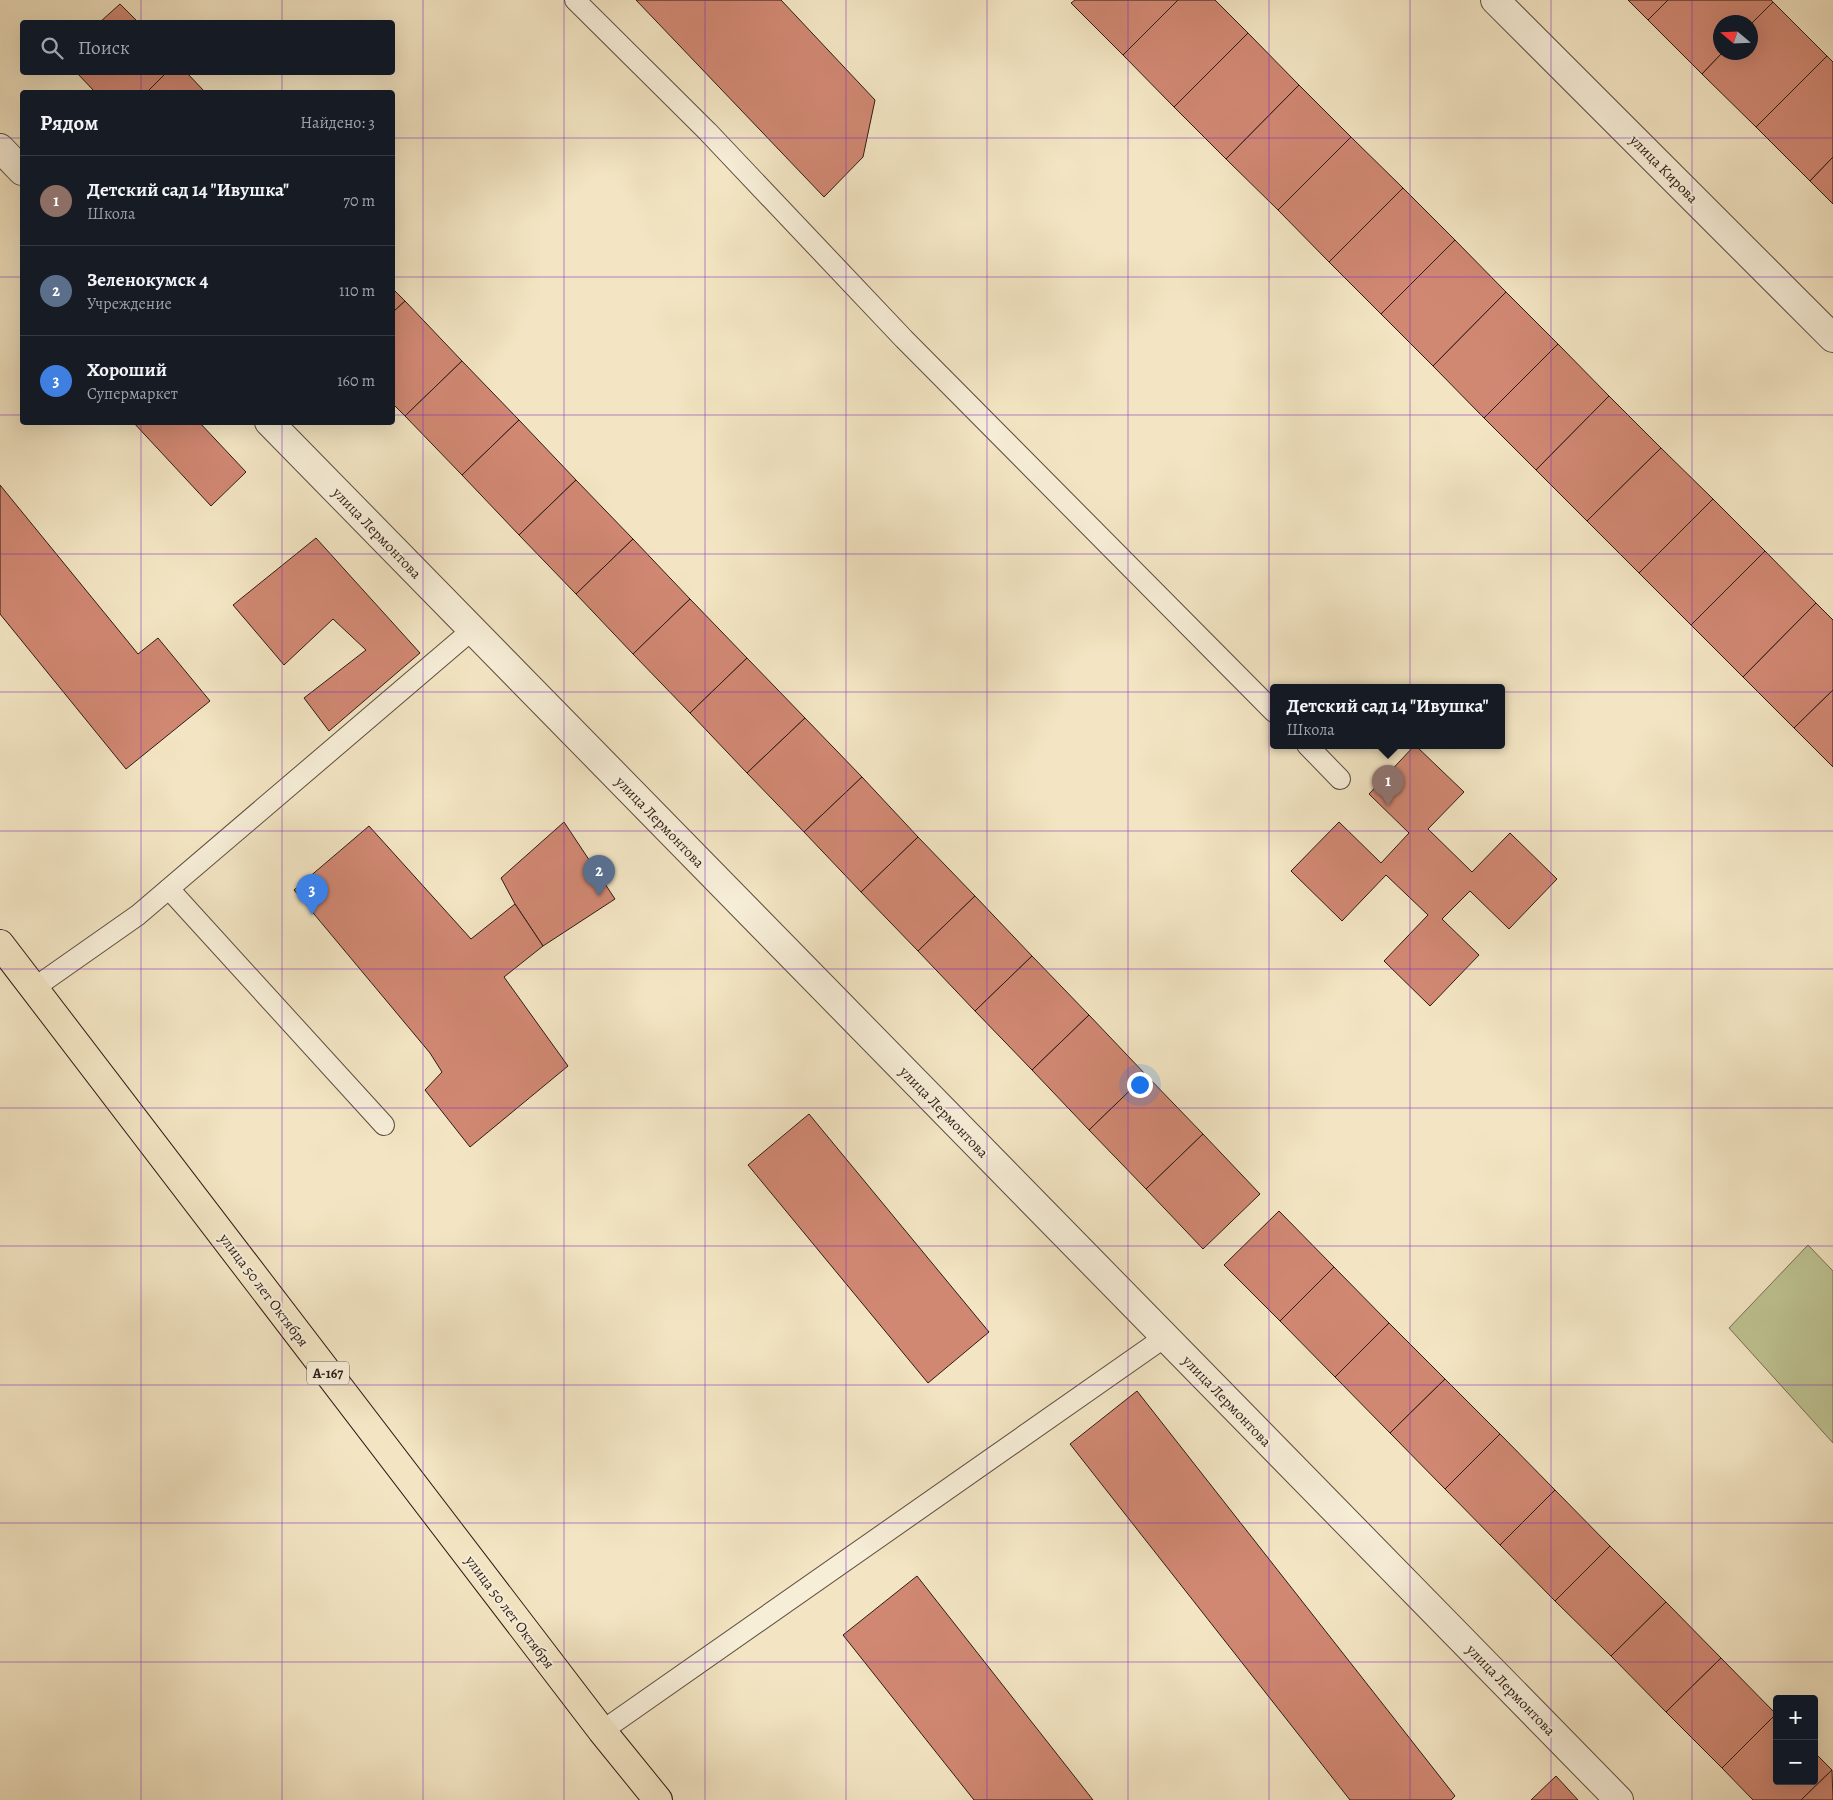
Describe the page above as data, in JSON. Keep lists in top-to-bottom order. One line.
{"streets":{"highway":["улица 50 лет Октября","А-167"],"street":["улица Кирова","улица Лермонтова"]},"north":"left","page":{"search":"Поиск","heading":["Рядом","Найдено: 3"],"list":[{"mark":"1","name":"Детский сад 14 \"Ивушка\"","note":"Школа","value":"70 m"},{"mark":"2","name":"Зеленокумск 4","note":"Учреждение","value":"110 m"},{"mark":"3","name":"Хороший","note":"Супермаркет","value":"160 m"}],"popup":["Детский сад 14 \"Ивушка\"","Школа"],"pins":["1","2","3"],"map_buttons":["+","−"]}}
